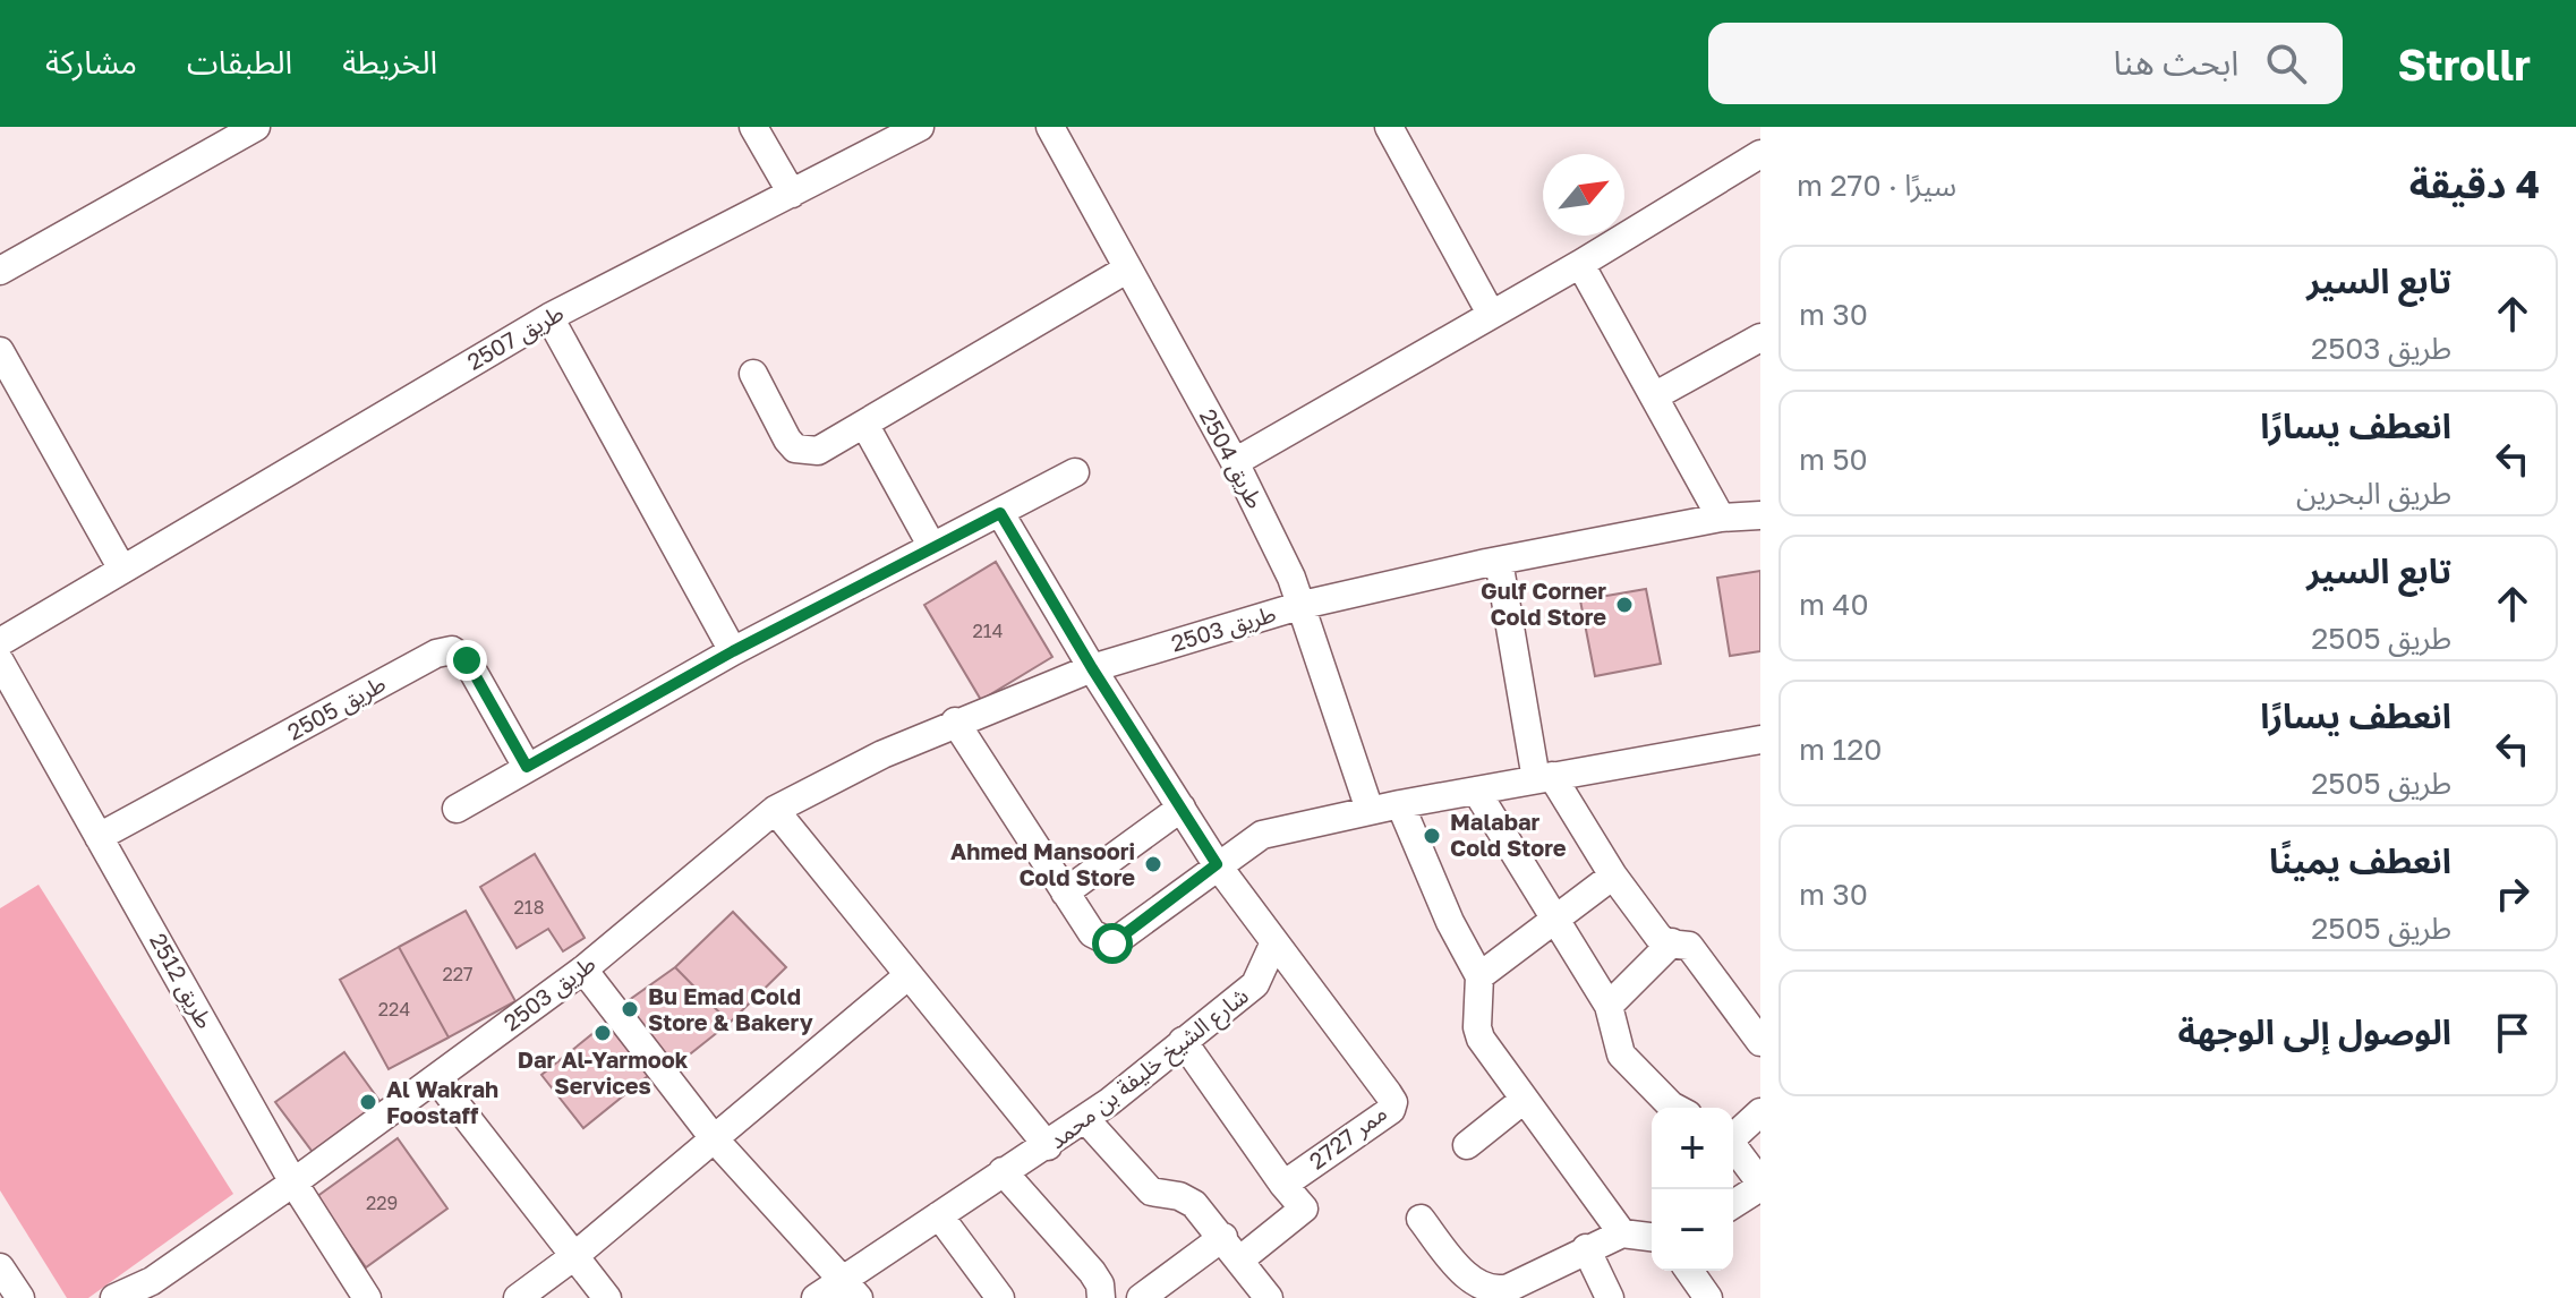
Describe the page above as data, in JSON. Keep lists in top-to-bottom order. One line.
{"streets":{"street":["طريق 2507","طريق 2504","طريق 2503","طريق 2505","طريق 2512","شارع الشيخ خليفة بن محمد","ممر 2727"]},"crossings":[["طريق 2504","طريق 2503"],["طريق 2503","طريق 2512"],["طريق 2505","طريق 2512"],["شارع الشيخ خليفة بن محمد","ممر 2727"]],"places":["Gulf Corner Cold Store","Malabar Cold Store","Ahmed Mansoori Cold Store","Bu Emad Cold Store & Bakery","Dar Al-Yarmook Services","Al Wakrah Foostaff"],"house_numbers":["214","218","227","224","229"],"north":"top right","page":{"header":"Strollr","search":"ابحث هنا","nav":["الخريطة","الطبقات","مشاركة"],"heading":["4 دقيقة","سيرًا · 270 m"],"list":[["تابع السير","طريق 2503","30 m"],["انعطف يسارًا","طريق البحرين","50 m"],["تابع السير","طريق 2505","40 m"],["انعطف يسارًا","طريق 2505","120 m"],["انعطف يمينًا","طريق 2505","30 m"],"الوصول إلى الوجهة"],"map_buttons":["+","−"]}}
